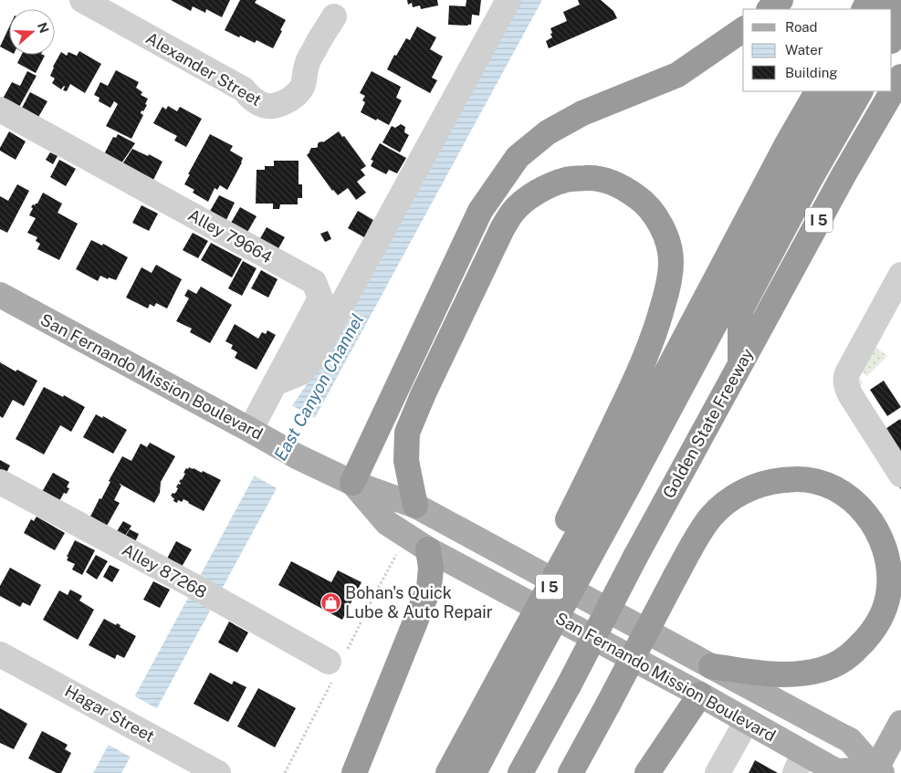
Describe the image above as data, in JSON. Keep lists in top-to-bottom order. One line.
{"streets":{"highway":["I 5","Golden State Freeway"],"main road":["San Fernando Mission Boulevard"],"street":["Alexander Street","Alley 79664","Alley 87268","Hagar Street"]},"crossings":[["Alley 79664","San Fernando Mission Boulevard"]],"water":["East Canyon Channel"],"places":{"shop":["Bohan's Quick Lube & Auto Repair"]},"legend":["Road","Water","Building"],"north":"right"}
